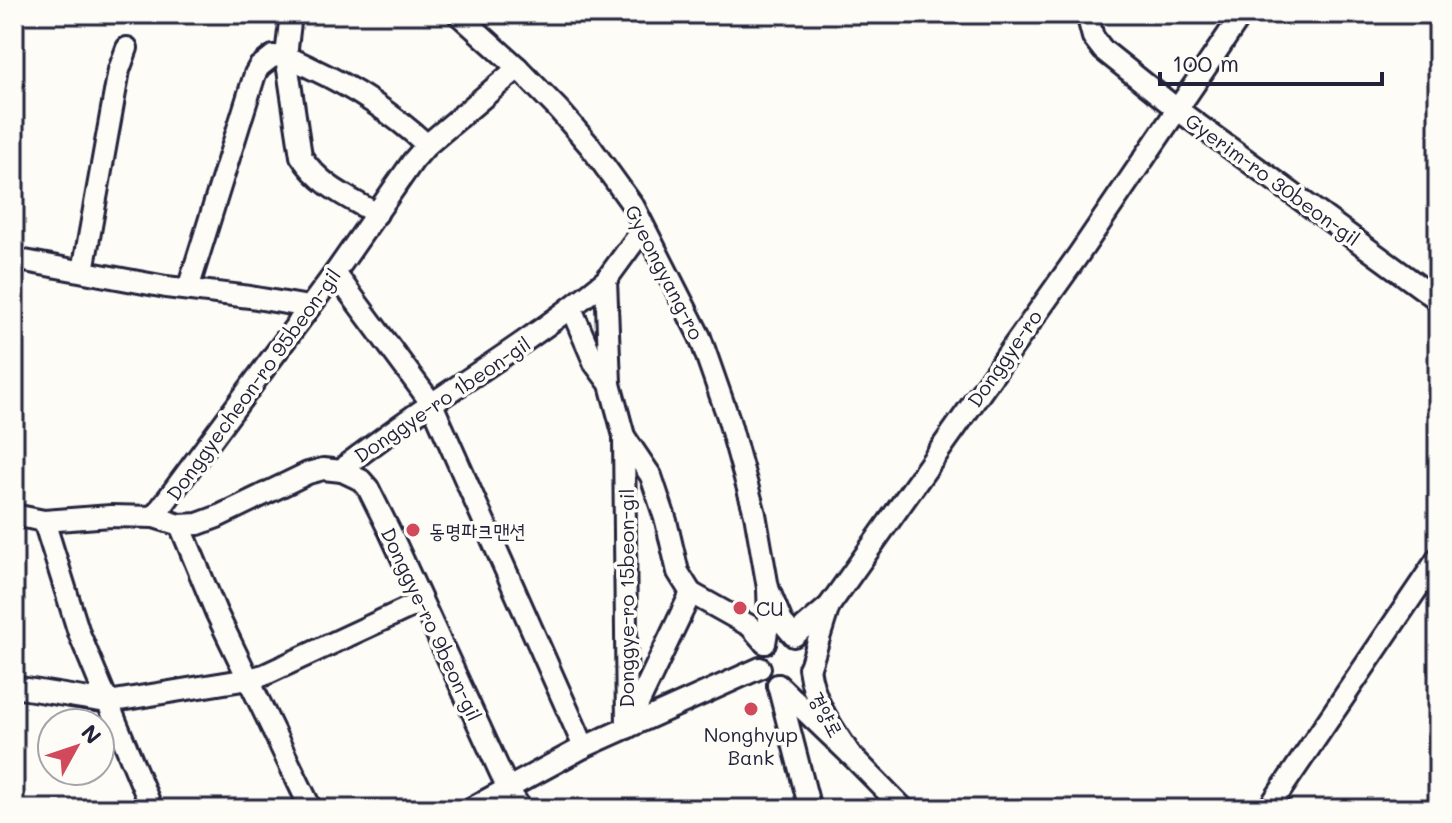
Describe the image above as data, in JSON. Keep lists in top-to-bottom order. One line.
{"streets":{"street":["Gyerim-ro 30beon-gil","Gyeongyang-ro","Donggye-ro","Donggyecheon-ro 95beon-gil","Donggye-ro 1beon-gil","Donggye-ro 15beon-gil","Donggye-ro 9beon-gil","경양로"]},"crossings":[["Gyerim-ro 30beon-gil","Donggye-ro"],["Gyeongyang-ro","Donggyecheon-ro 95beon-gil"],["Gyeongyang-ro","Donggye-ro 1beon-gil"],["Gyeongyang-ro","경양로"],["Donggyecheon-ro 95beon-gil","Donggye-ro 1beon-gil"],["Donggye-ro 1beon-gil","Donggye-ro 15beon-gil"],["Donggye-ro 1beon-gil","Donggye-ro 9beon-gil"]],"places":["동명파크맨션","CU","Nonghyup Bank"],"scale_bar":"100 m","north":"top right"}
